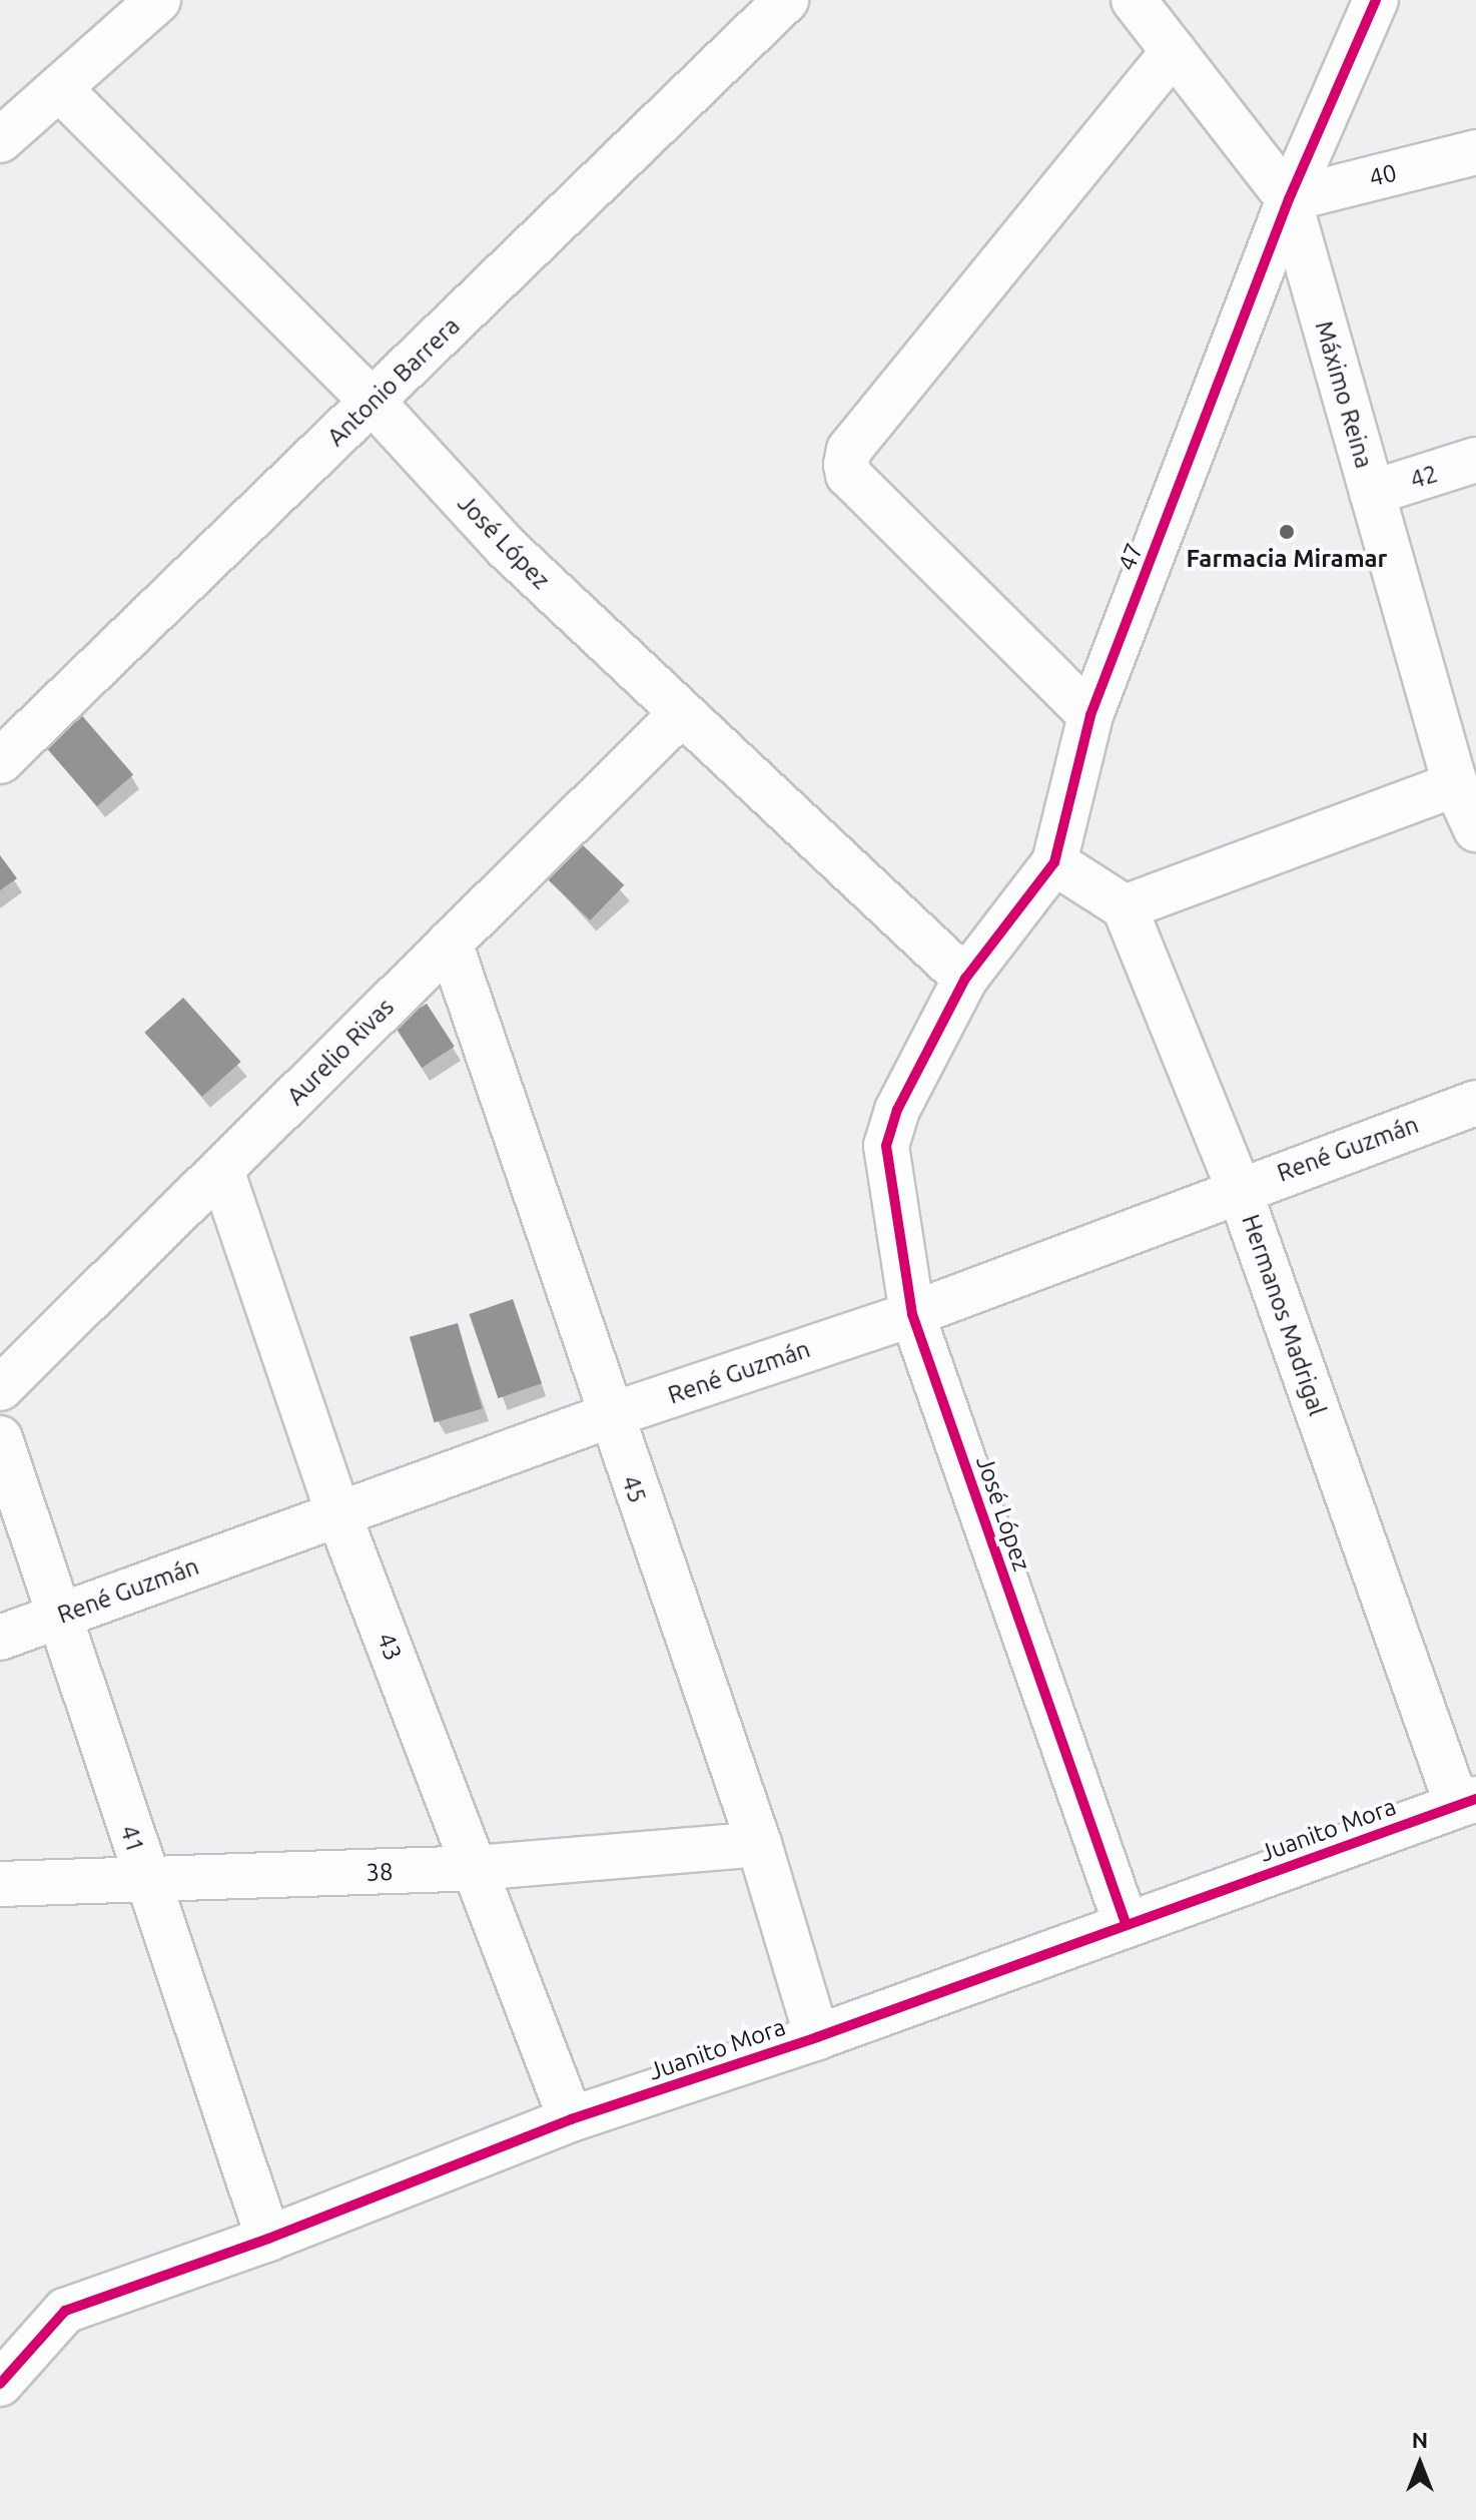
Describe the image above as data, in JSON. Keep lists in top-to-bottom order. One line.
{"streets":{"street":["40","Antonio Barrera","Máximo Reina","42","José López","47","Aurelio Rivas","René Guzmán","Hermanos Madrigal","45","43","Juanito Mora","41","38"]},"crossings":[["40","Máximo Reina"],["40","47"],["Antonio Barrera","José López"],["Máximo Reina","42"],["Máximo Reina","47"],["José López","47"],["José López","Aurelio Rivas"],["José López","René Guzmán"],["José López","Juanito Mora"],["Aurelio Rivas","45"],["Aurelio Rivas","43"],["René Guzmán","Hermanos Madrigal"],["René Guzmán","45"],["René Guzmán","43"],["René Guzmán","41"],["Hermanos Madrigal","Juanito Mora"],["45","Juanito Mora"],["45","38"],["43","Juanito Mora"],["43","38"],["Juanito Mora","41"],["41","38"]],"places":["Farmacia Miramar"],"north":"top"}
